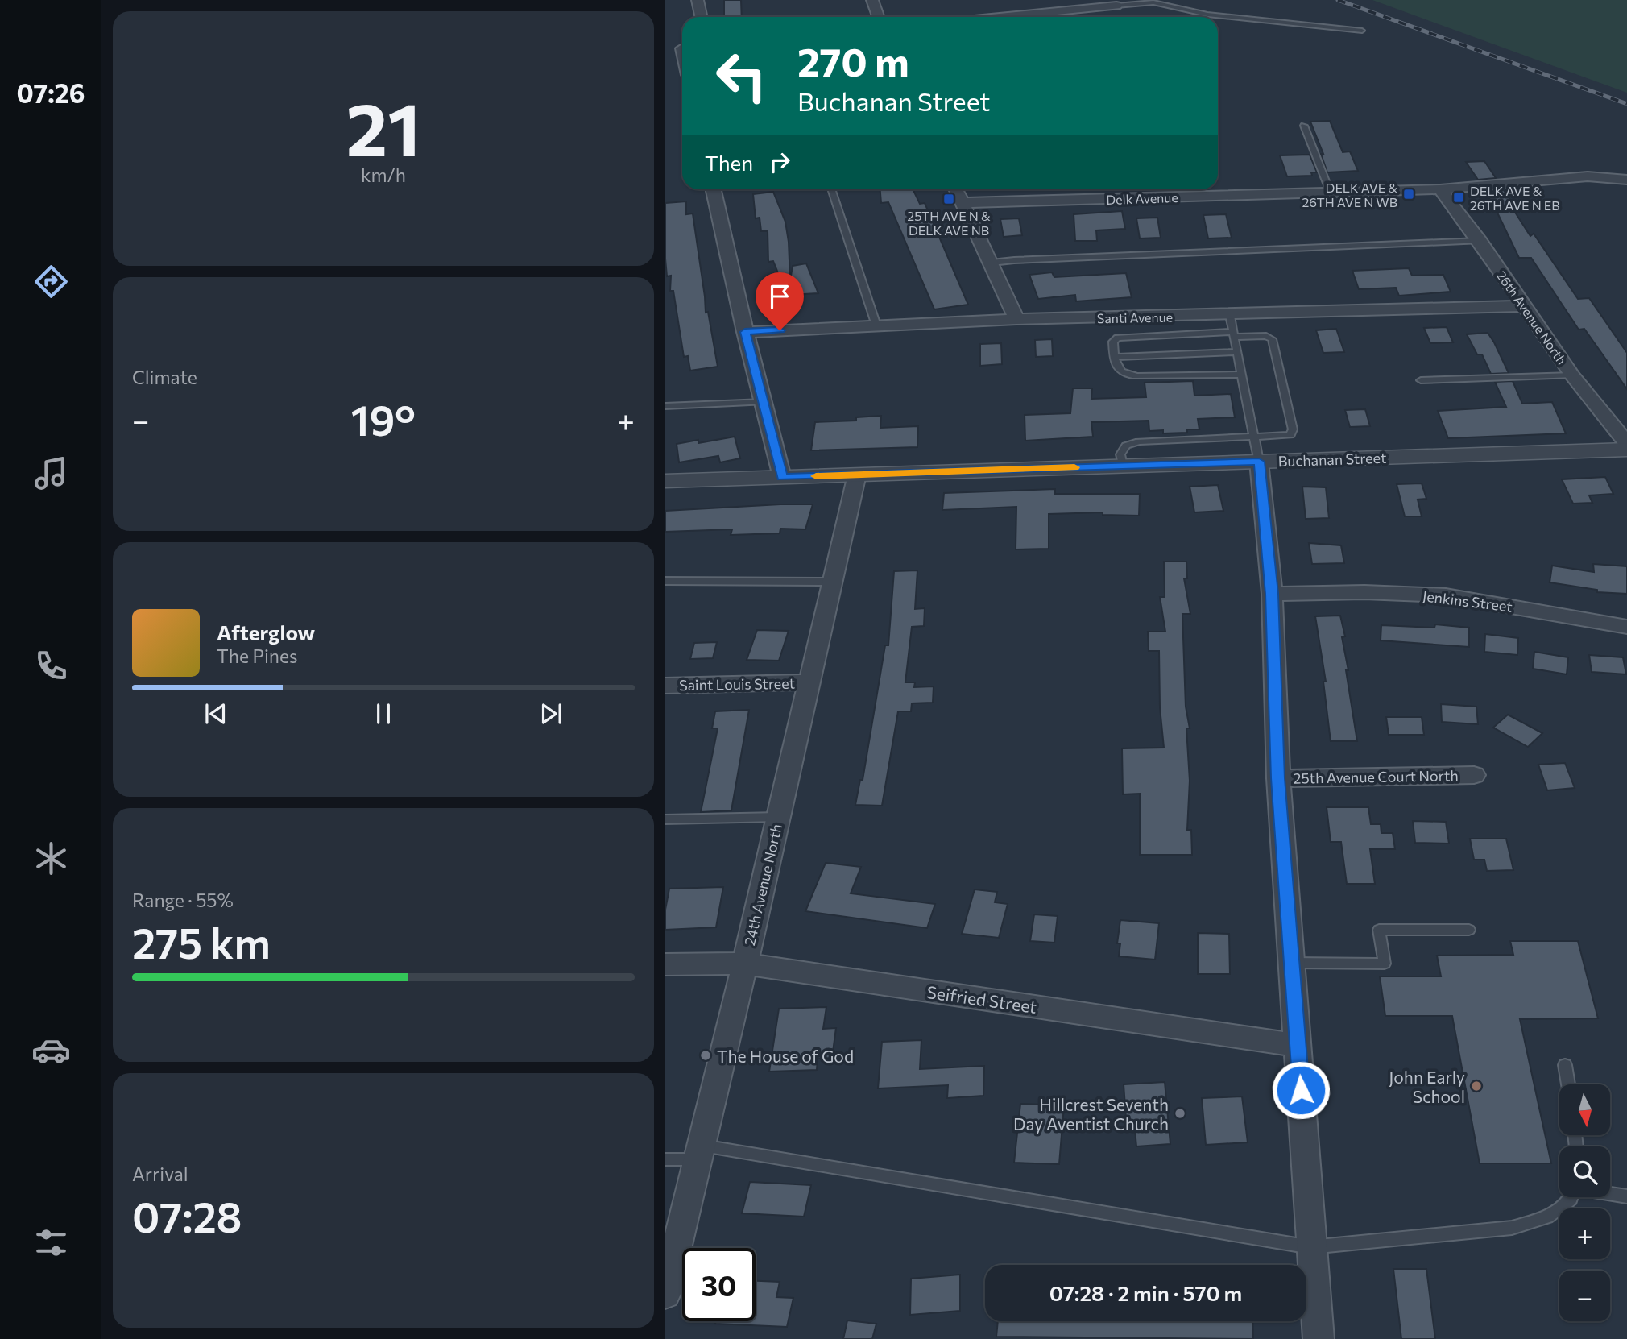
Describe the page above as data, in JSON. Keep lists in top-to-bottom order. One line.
{"streets":{"street":["Delk Avenue","Santi Avenue","26th Avenue North","Buchanan Street","Jenkins Street","Saint Louis Street","25th Avenue Court North","24th Avenue North","Seifried Street"]},"crossings":[["Delk Avenue","26th Avenue North"],["Santi Avenue","26th Avenue North"],["Buchanan Street","24th Avenue North"],["Saint Louis Street","24th Avenue North"],["24th Avenue North","Seifried Street"]],"places":{"transit":["DELK AVE & 26TH AVE N WB","DELK AVE & 26TH AVE N EB","25TH AVE N & DELK AVE NB"],"other":["The House of God","John Early School","Hillcrest Seventh Day Aventist Church"]},"north":"bottom","page":{"tabs":"07:26","tile":[["21","km/h"],"Climate",["Range · 55%","275 km"],["Arrival","07:28"]],"turn":["270 m","Buchanan Street"],"then":"Then","heat":["−","19°","+"],"song":["Afterglow","The Pines"],"map_buttons":["+","−"],"limit":"30","trip":"07:28 · 2 min · 570 m"}}
